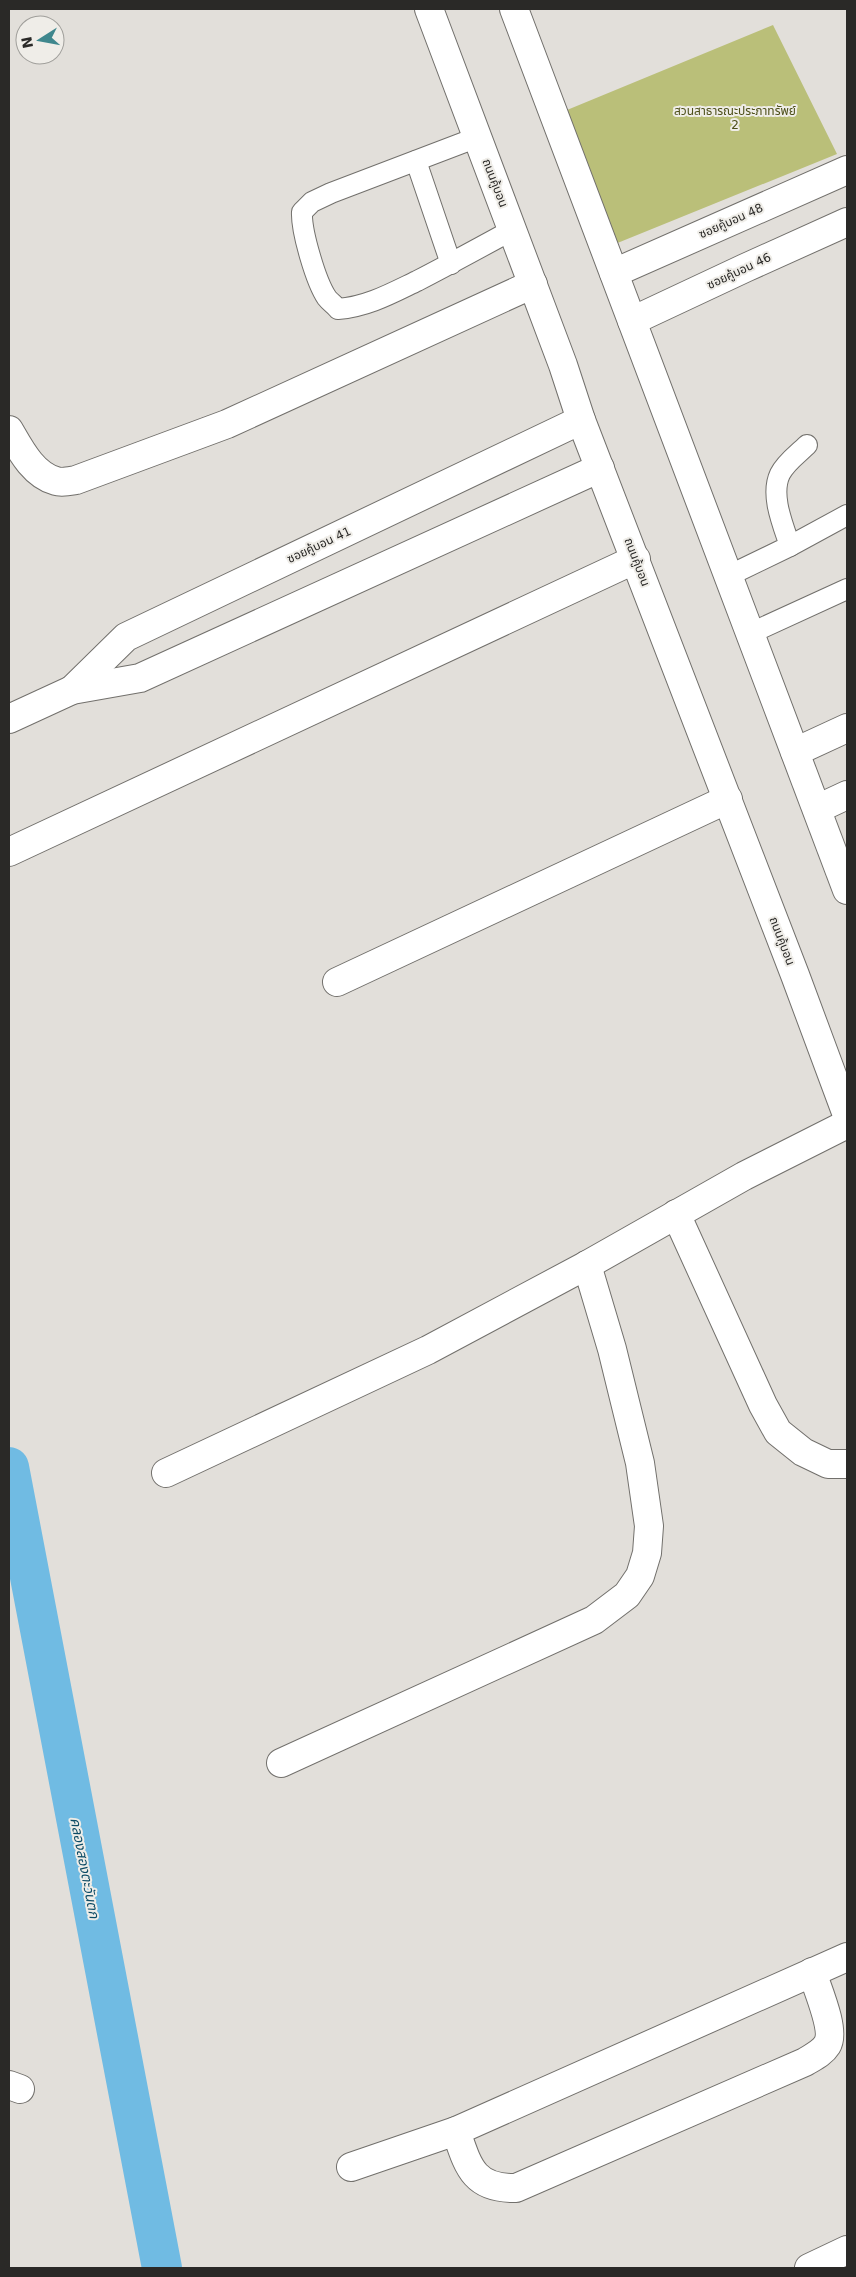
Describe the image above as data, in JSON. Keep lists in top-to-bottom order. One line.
{"streets":{"street":["ถนนคู้บอน","ซอยคู้บอน 48","ซอยคู้บอน 46","ซอยคู้บอน 41"]},"crossings":[["ถนนคู้บอน","ซอยคู้บอน 41"]],"water":["คลองสองตะวันตก"],"parks":["สวนสาธารณะประภาทรัพย์ 2"],"north":"left"}
